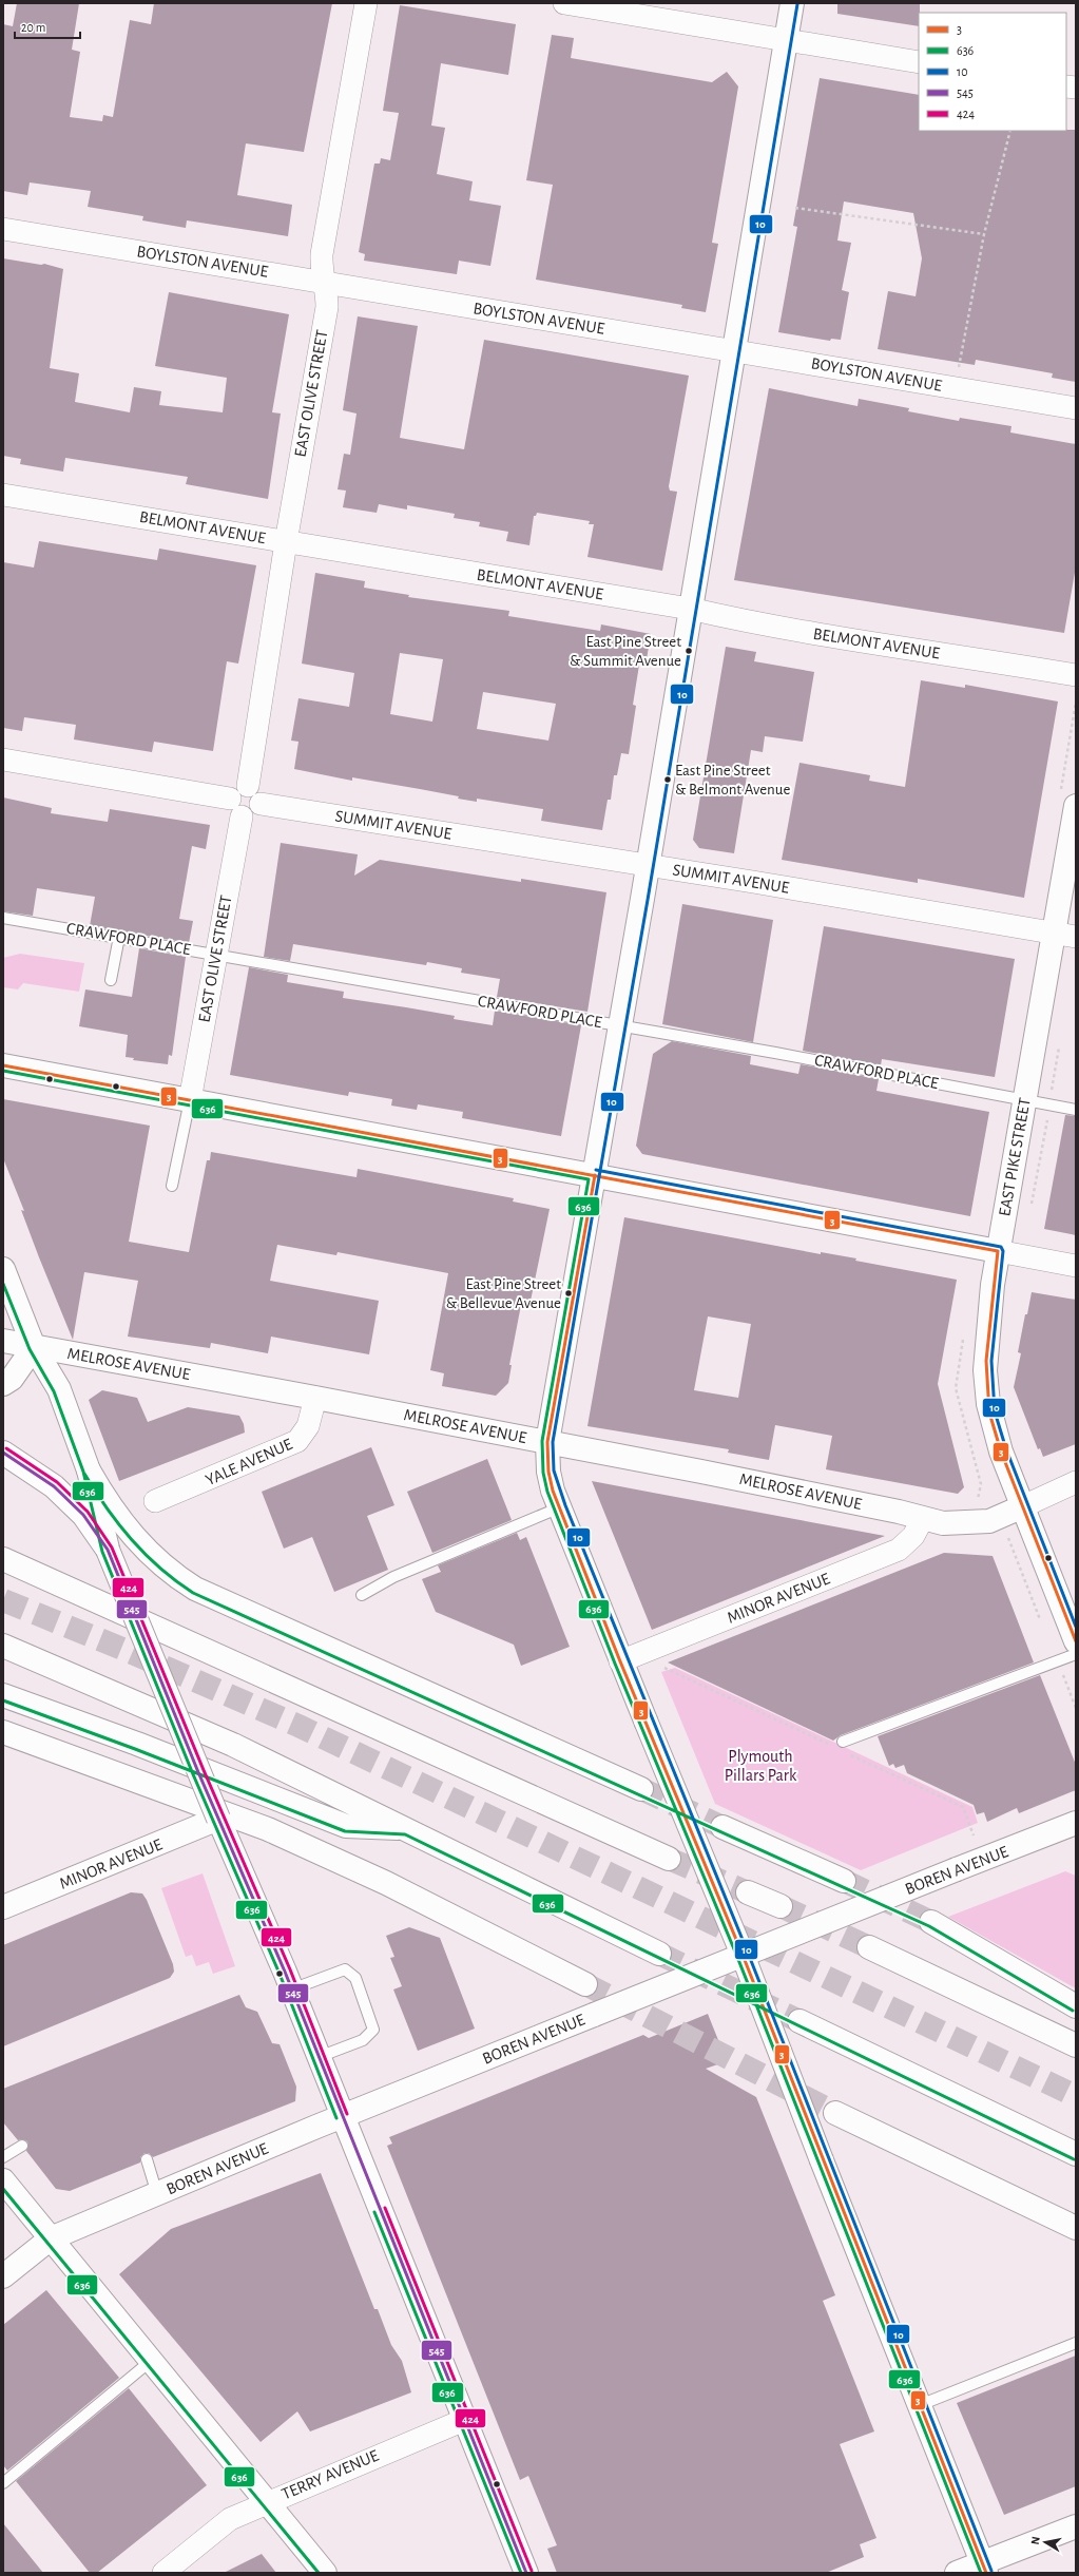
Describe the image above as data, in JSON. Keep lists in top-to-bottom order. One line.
{"streets":{"main road":["EAST PIKE STREET","MELROSE AVENUE","MINOR AVENUE","BOREN AVENUE"],"street":["BOYLSTON AVENUE","EAST OLIVE STREET","BELMONT AVENUE","SUMMIT AVENUE","YALE AVENUE","TERRY AVENUE"],"lane":["CRAWFORD PLACE"]},"crossings":[["BOYLSTON AVENUE","EAST OLIVE STREET"],["EAST OLIVE STREET","BELMONT AVENUE"],["EAST OLIVE STREET","SUMMIT AVENUE"],["EAST OLIVE STREET","CRAWFORD PLACE"],["SUMMIT AVENUE","EAST PIKE STREET"],["CRAWFORD PLACE","EAST PIKE STREET"],["EAST PIKE STREET","MELROSE AVENUE"],["MELROSE AVENUE","YALE AVENUE"],["MELROSE AVENUE","MINOR AVENUE"]],"parks":["Plymouth Pillars Park"],"places":["East Pine Street & Summit Avenue","East Pine Street & Belmont Avenue","East Pine Street & Bellevue Avenue"],"lines":["transit line 10","transit line 3","transit line 636","transit line 424","transit line 545"],"legend":["3","636","10","545","424"],"scale_bar":"20 m","north":"left"}
